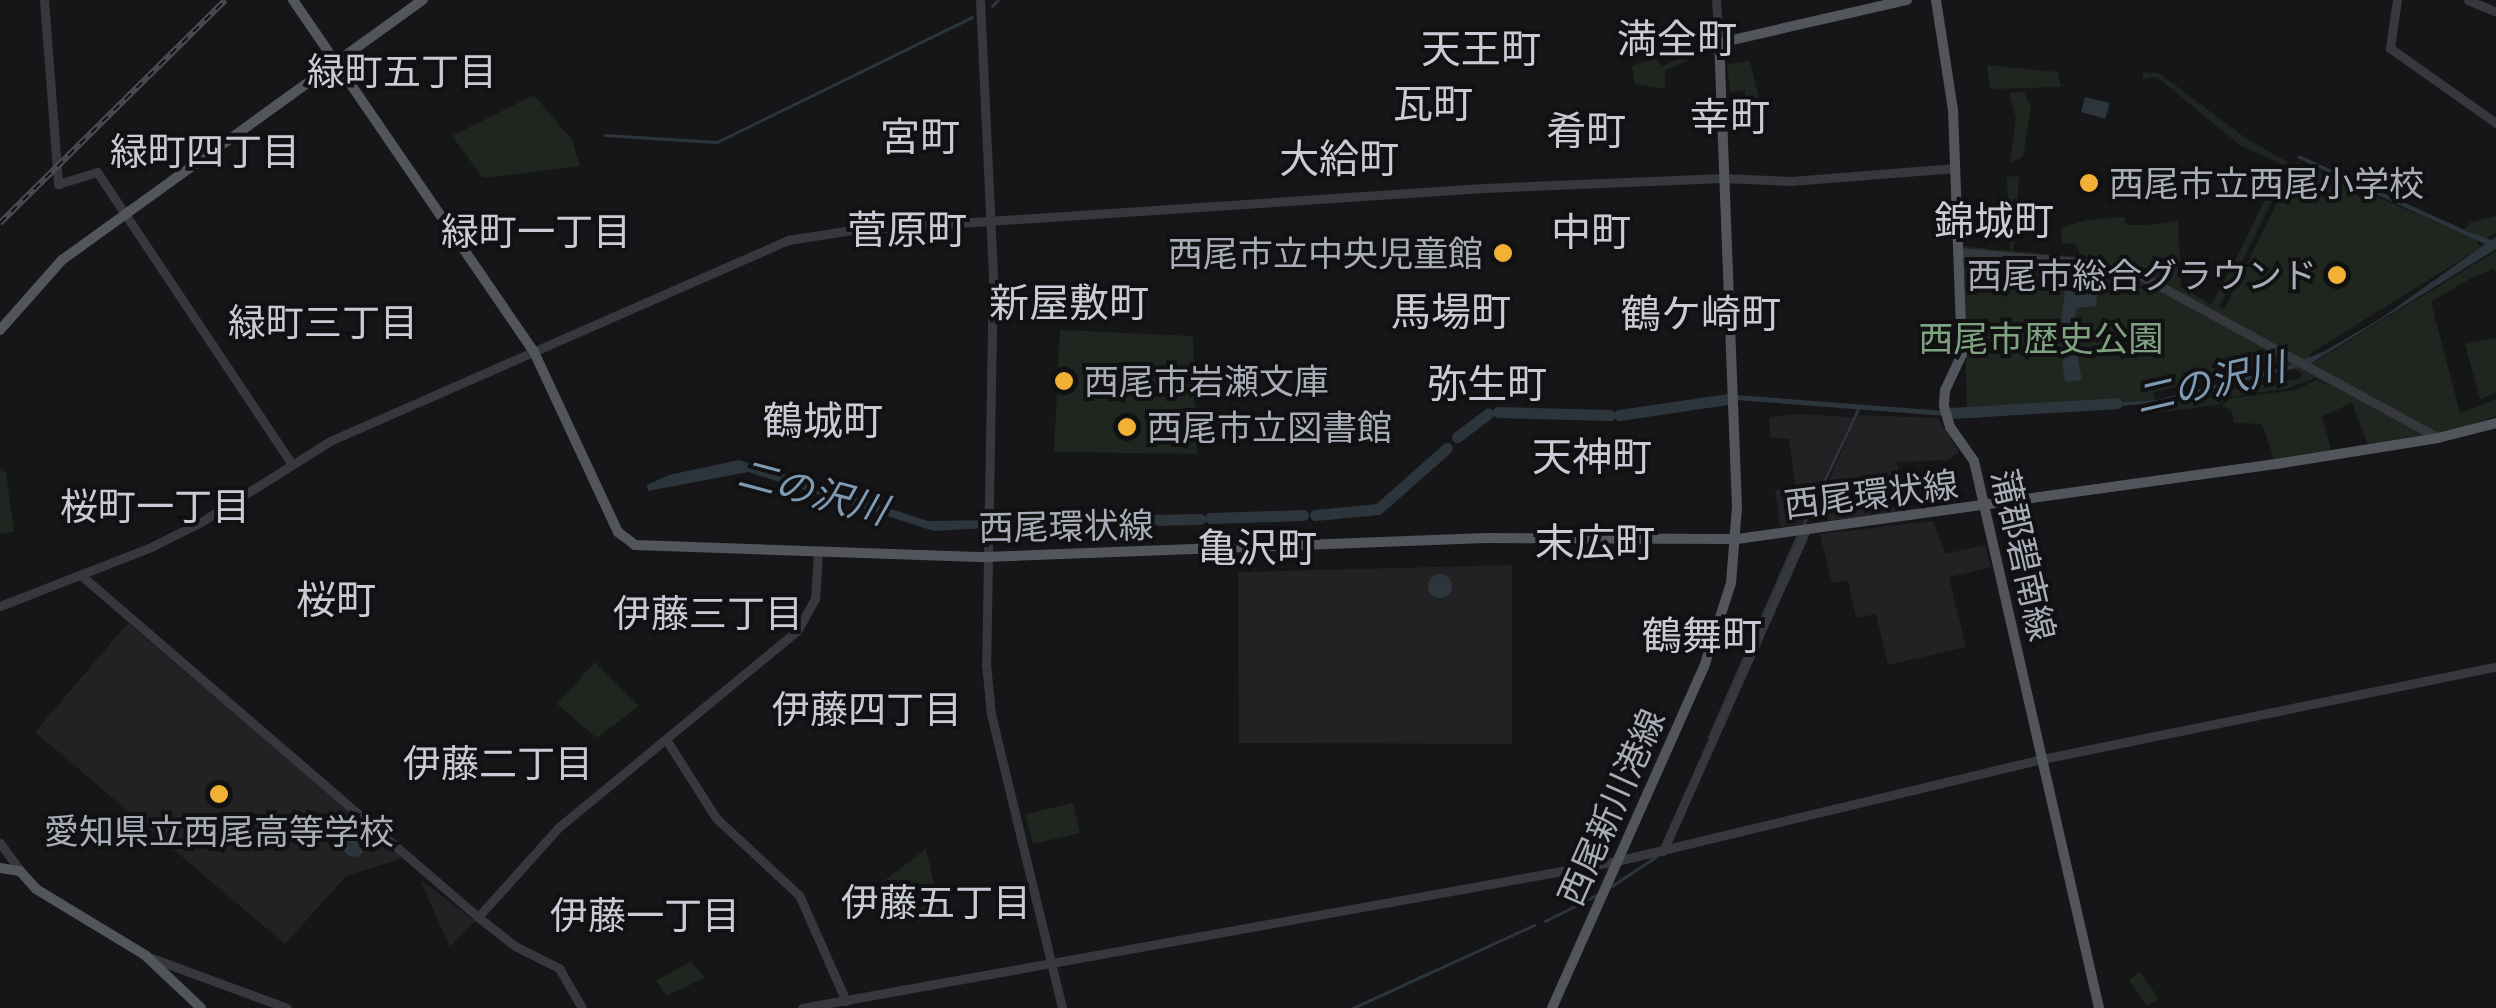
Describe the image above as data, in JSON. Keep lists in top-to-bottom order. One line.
{"streets":{"main road":["西尾環状線","蒲郡碧南線","西尾新川港線"]},"crossings":[["西尾環状線","蒲郡碧南線"],["西尾環状線","西尾新川港線"]],"districts":["満全町","天王町","緑町五丁目","瓦町","幸町","肴町","宮町","緑町四丁目","大給町","錦城町","菅原町","緑町一丁目","中町","新屋敷町","馬場町","鶴ケ崎町","緑町三丁目","弥生町","鶴城町","天神町","桜町一丁目","末広町","亀沢町","桜町","伊藤三丁目","鶴舞町","伊藤四丁目","伊藤二丁目","伊藤五丁目","伊藤一丁目"],"water":["二の沢川"],"parks":["西尾市歴史公園"],"places":["西尾市立西尾小学校","西尾市立中央児童館","西尾市総合グラウンド","西尾市岩瀬文庫","西尾市立図書館","愛知県立西尾高等学校"]}
